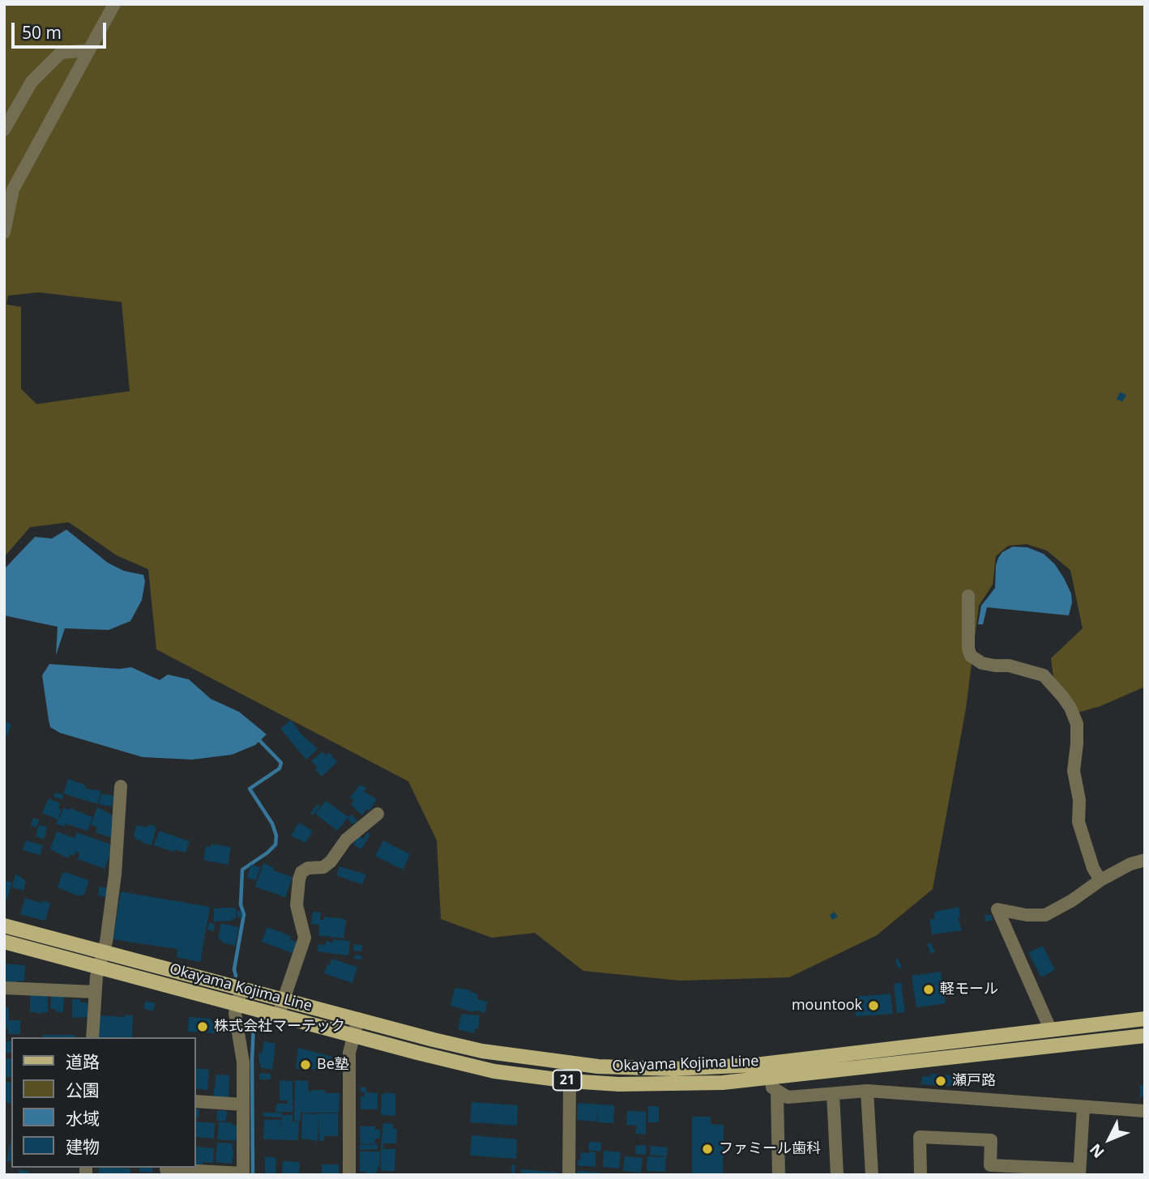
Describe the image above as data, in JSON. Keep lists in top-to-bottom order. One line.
{"streets":{"main road":["Okayama Kojima Line","21"]},"places":["軽モール","mountook","株式会社マーテック","Be塾","瀬戸路","ファミール歯科"],"legend":["道路","公園","水域","建物"],"scale_bar":"50 m","north":"bottom left"}
